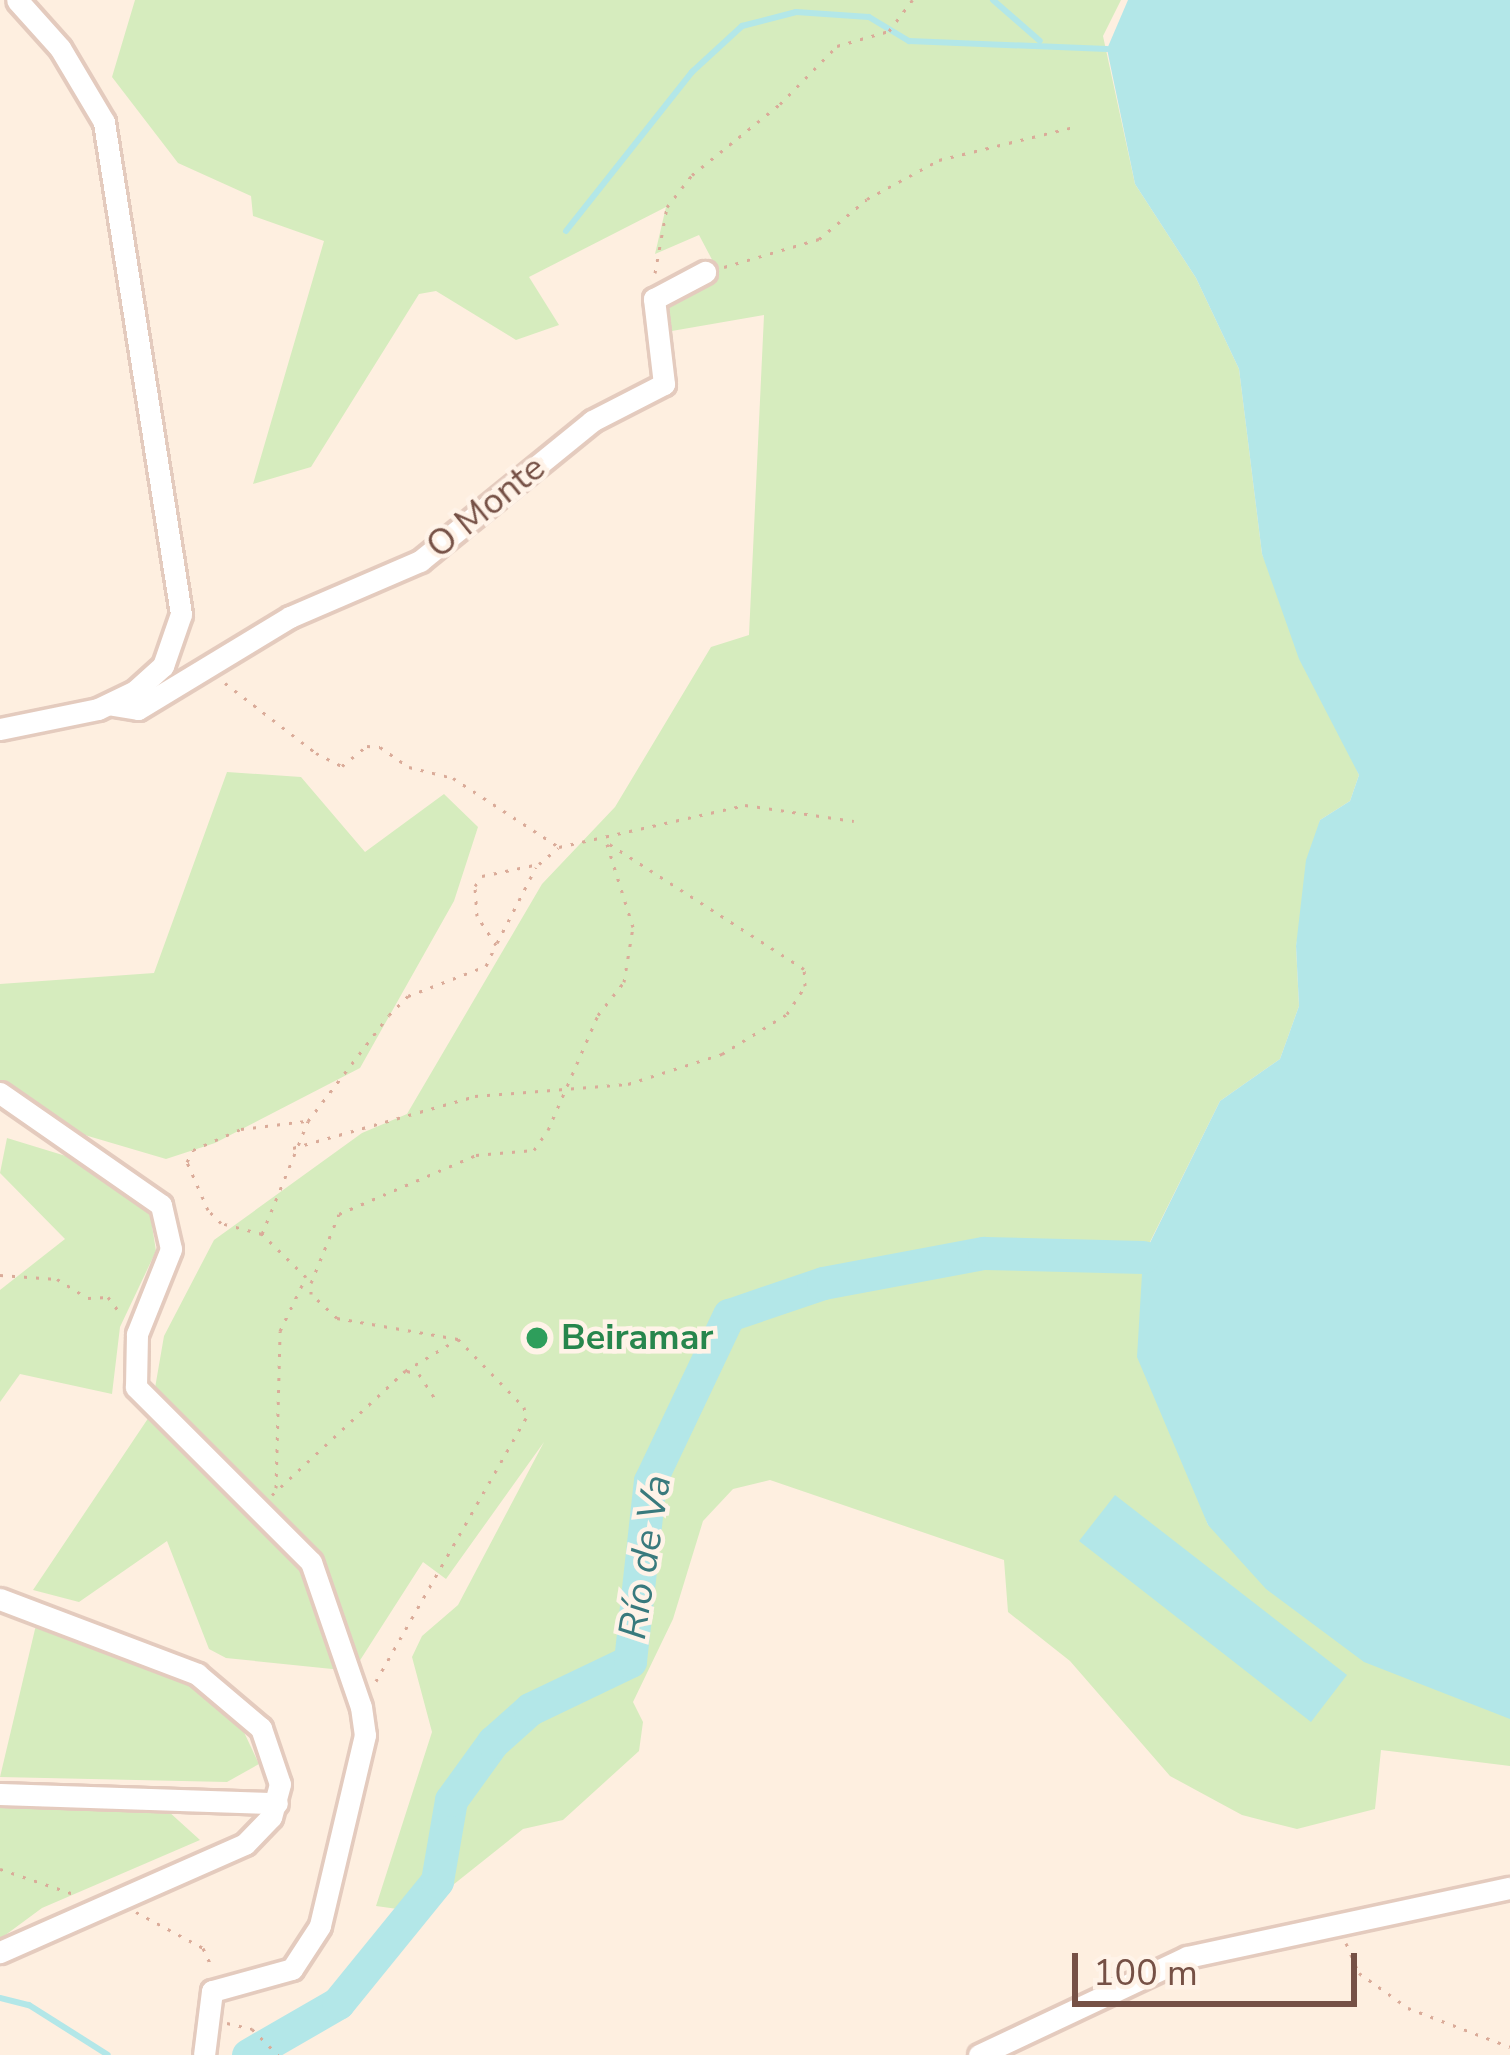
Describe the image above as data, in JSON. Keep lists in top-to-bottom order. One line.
{"streets":{"street":["O Monte"]},"water":["Río de Va"],"places":["Beiramar"],"scale_bar":"100 m"}
